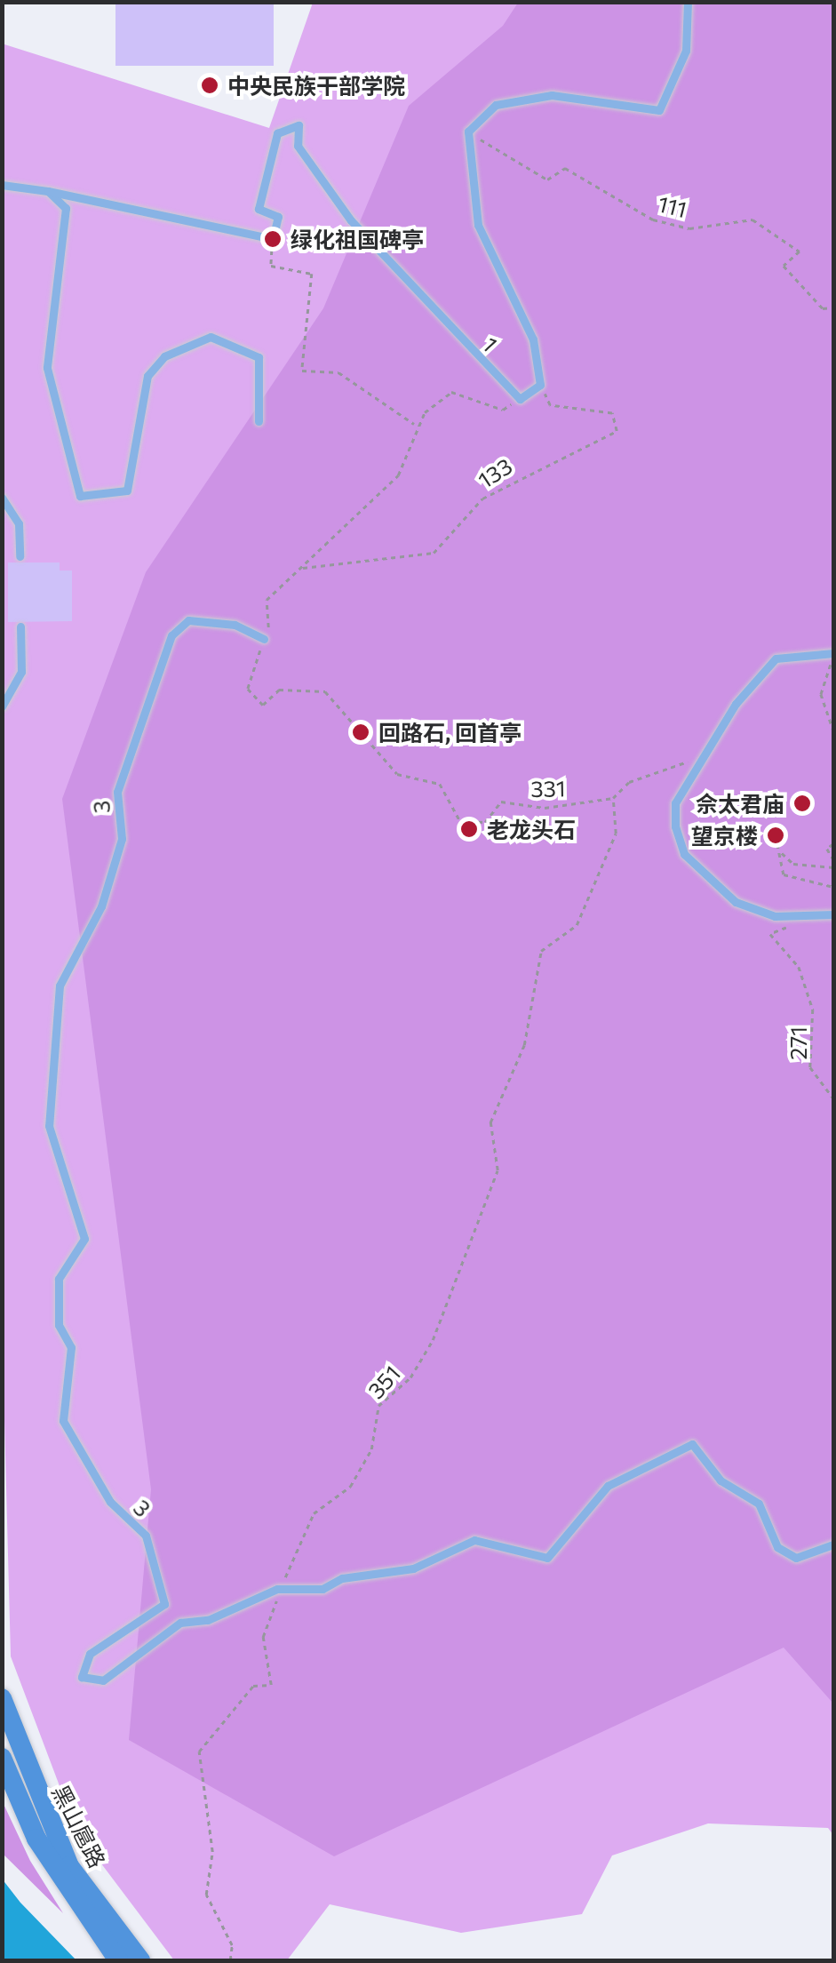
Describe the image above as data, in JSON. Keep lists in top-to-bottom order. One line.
{"streets":{"main road":["黑山扈路"],"lane":["1","3"],"path":["111","133","331","271","351"]},"crossings":[["111","1"],["1","133"],["331","3"],["331","351"],["3","351"]],"places":["中央民族干部学院","绿化祖国碑亭","回路石, 回首亭","佘太君庙","老龙头石","望京楼"]}
